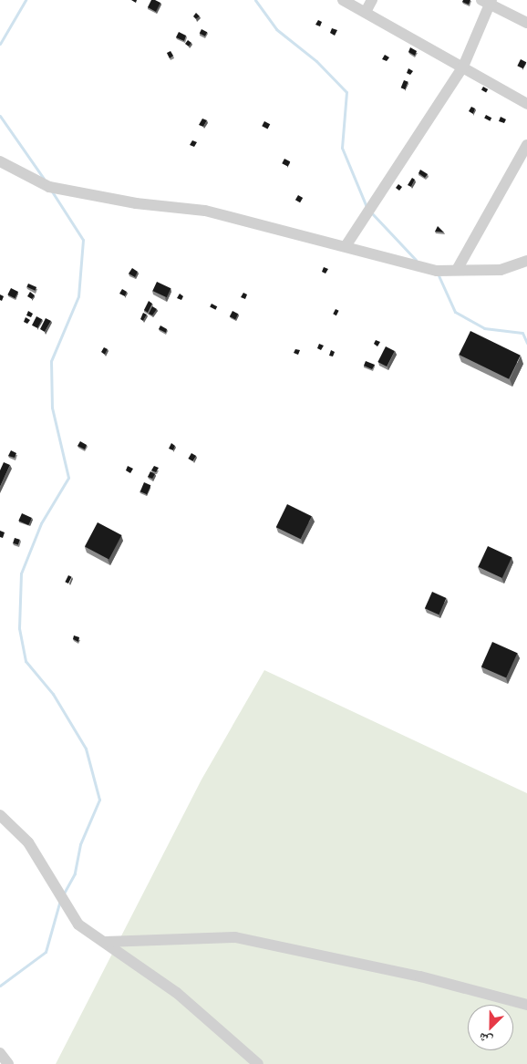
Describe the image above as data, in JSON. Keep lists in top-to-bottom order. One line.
{"north":"bottom left"}
